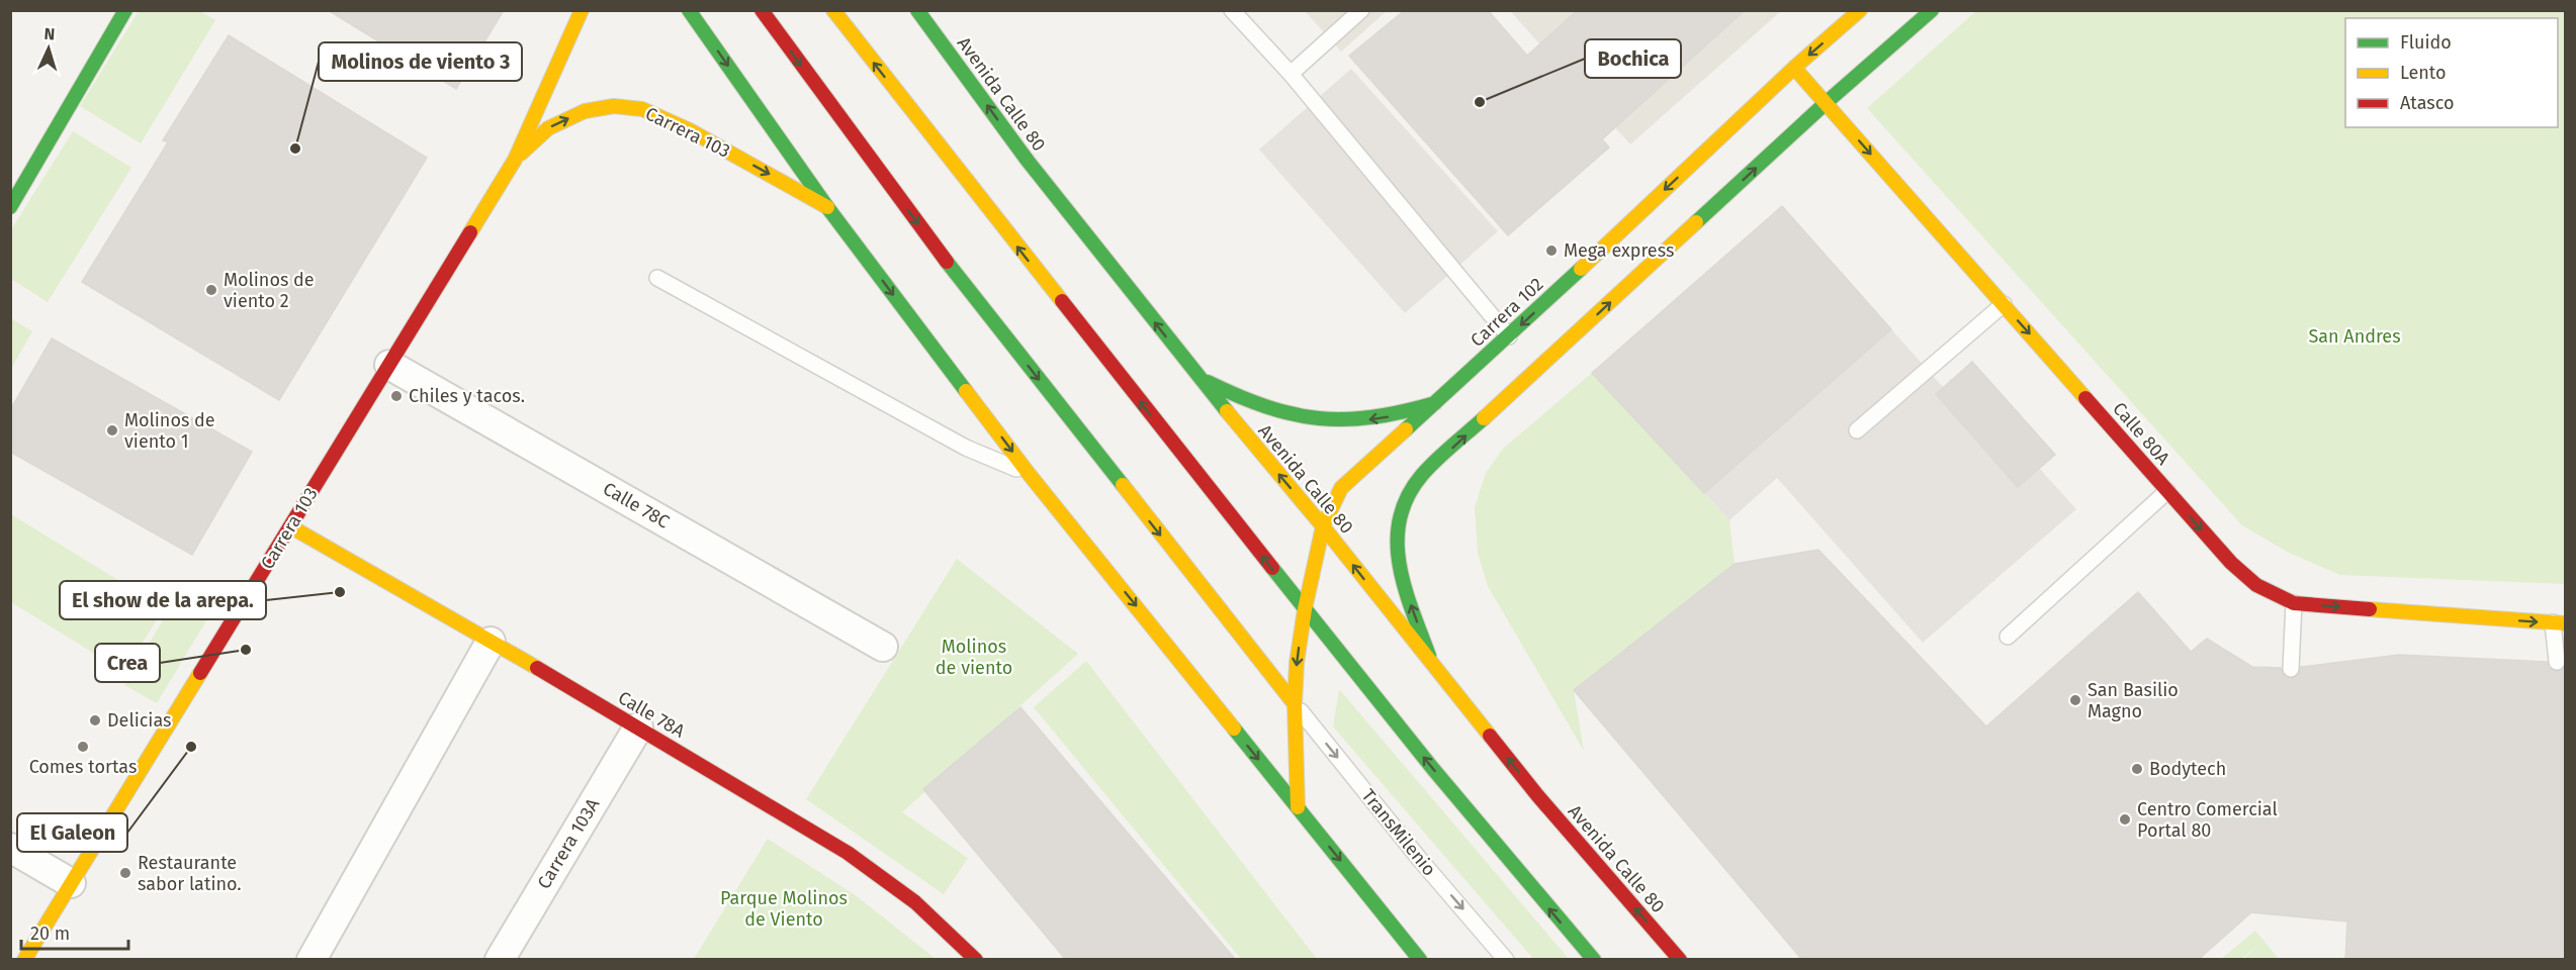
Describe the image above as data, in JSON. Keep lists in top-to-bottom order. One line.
{"streets":{"main road":["Avenida Calle 80","Carrera 103","Carrera 102","Calle 80A","Calle 78A"],"street":["Calle 78C","Carrera 103A"],"lane":["TransMilenio"]},"crossings":[["Avenida Calle 80","Carrera 102"],["Carrera 103","Calle 78C"],["Carrera 103","Calle 78A"],["Carrera 102","Calle 80A"],["Carrera 102","TransMilenio"],["Calle 78A","Carrera 103A"]],"one_way":["Calle 80A","TransMilenio"],"parks":["San Andres","Molinos de viento","Parque Molinos de Viento"],"places":["Bochica","Molinos de viento 3","Mega express","Molinos de viento 2","Chiles y tacos.","Molinos de viento 1","El show de la arepa.","Crea","San Basilio Magno","Delicias","Comes tortas","El Galeon","Bodytech","Centro Comercial Portal 80","Restaurante sabor latino."],"legend":["Fluido","Lento","Atasco"],"scale_bar":"20 m","north":"top"}
